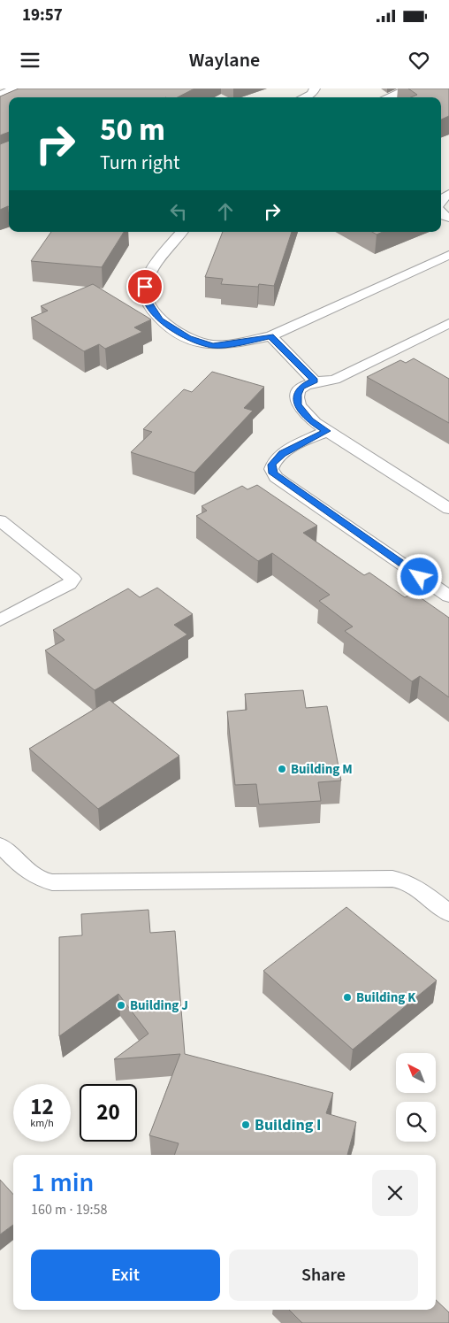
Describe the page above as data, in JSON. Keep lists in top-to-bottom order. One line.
{"places":["Building M","Building K","Building J","Building I"],"north":"top left","page":{"status":"19:57","header":"Waylane","turn":["50 m","Turn right"],"speed":"12 km/h","limit":"20","heading":["1 min","160 m · 19:58"],"buttons":["Exit","Share"]}}
